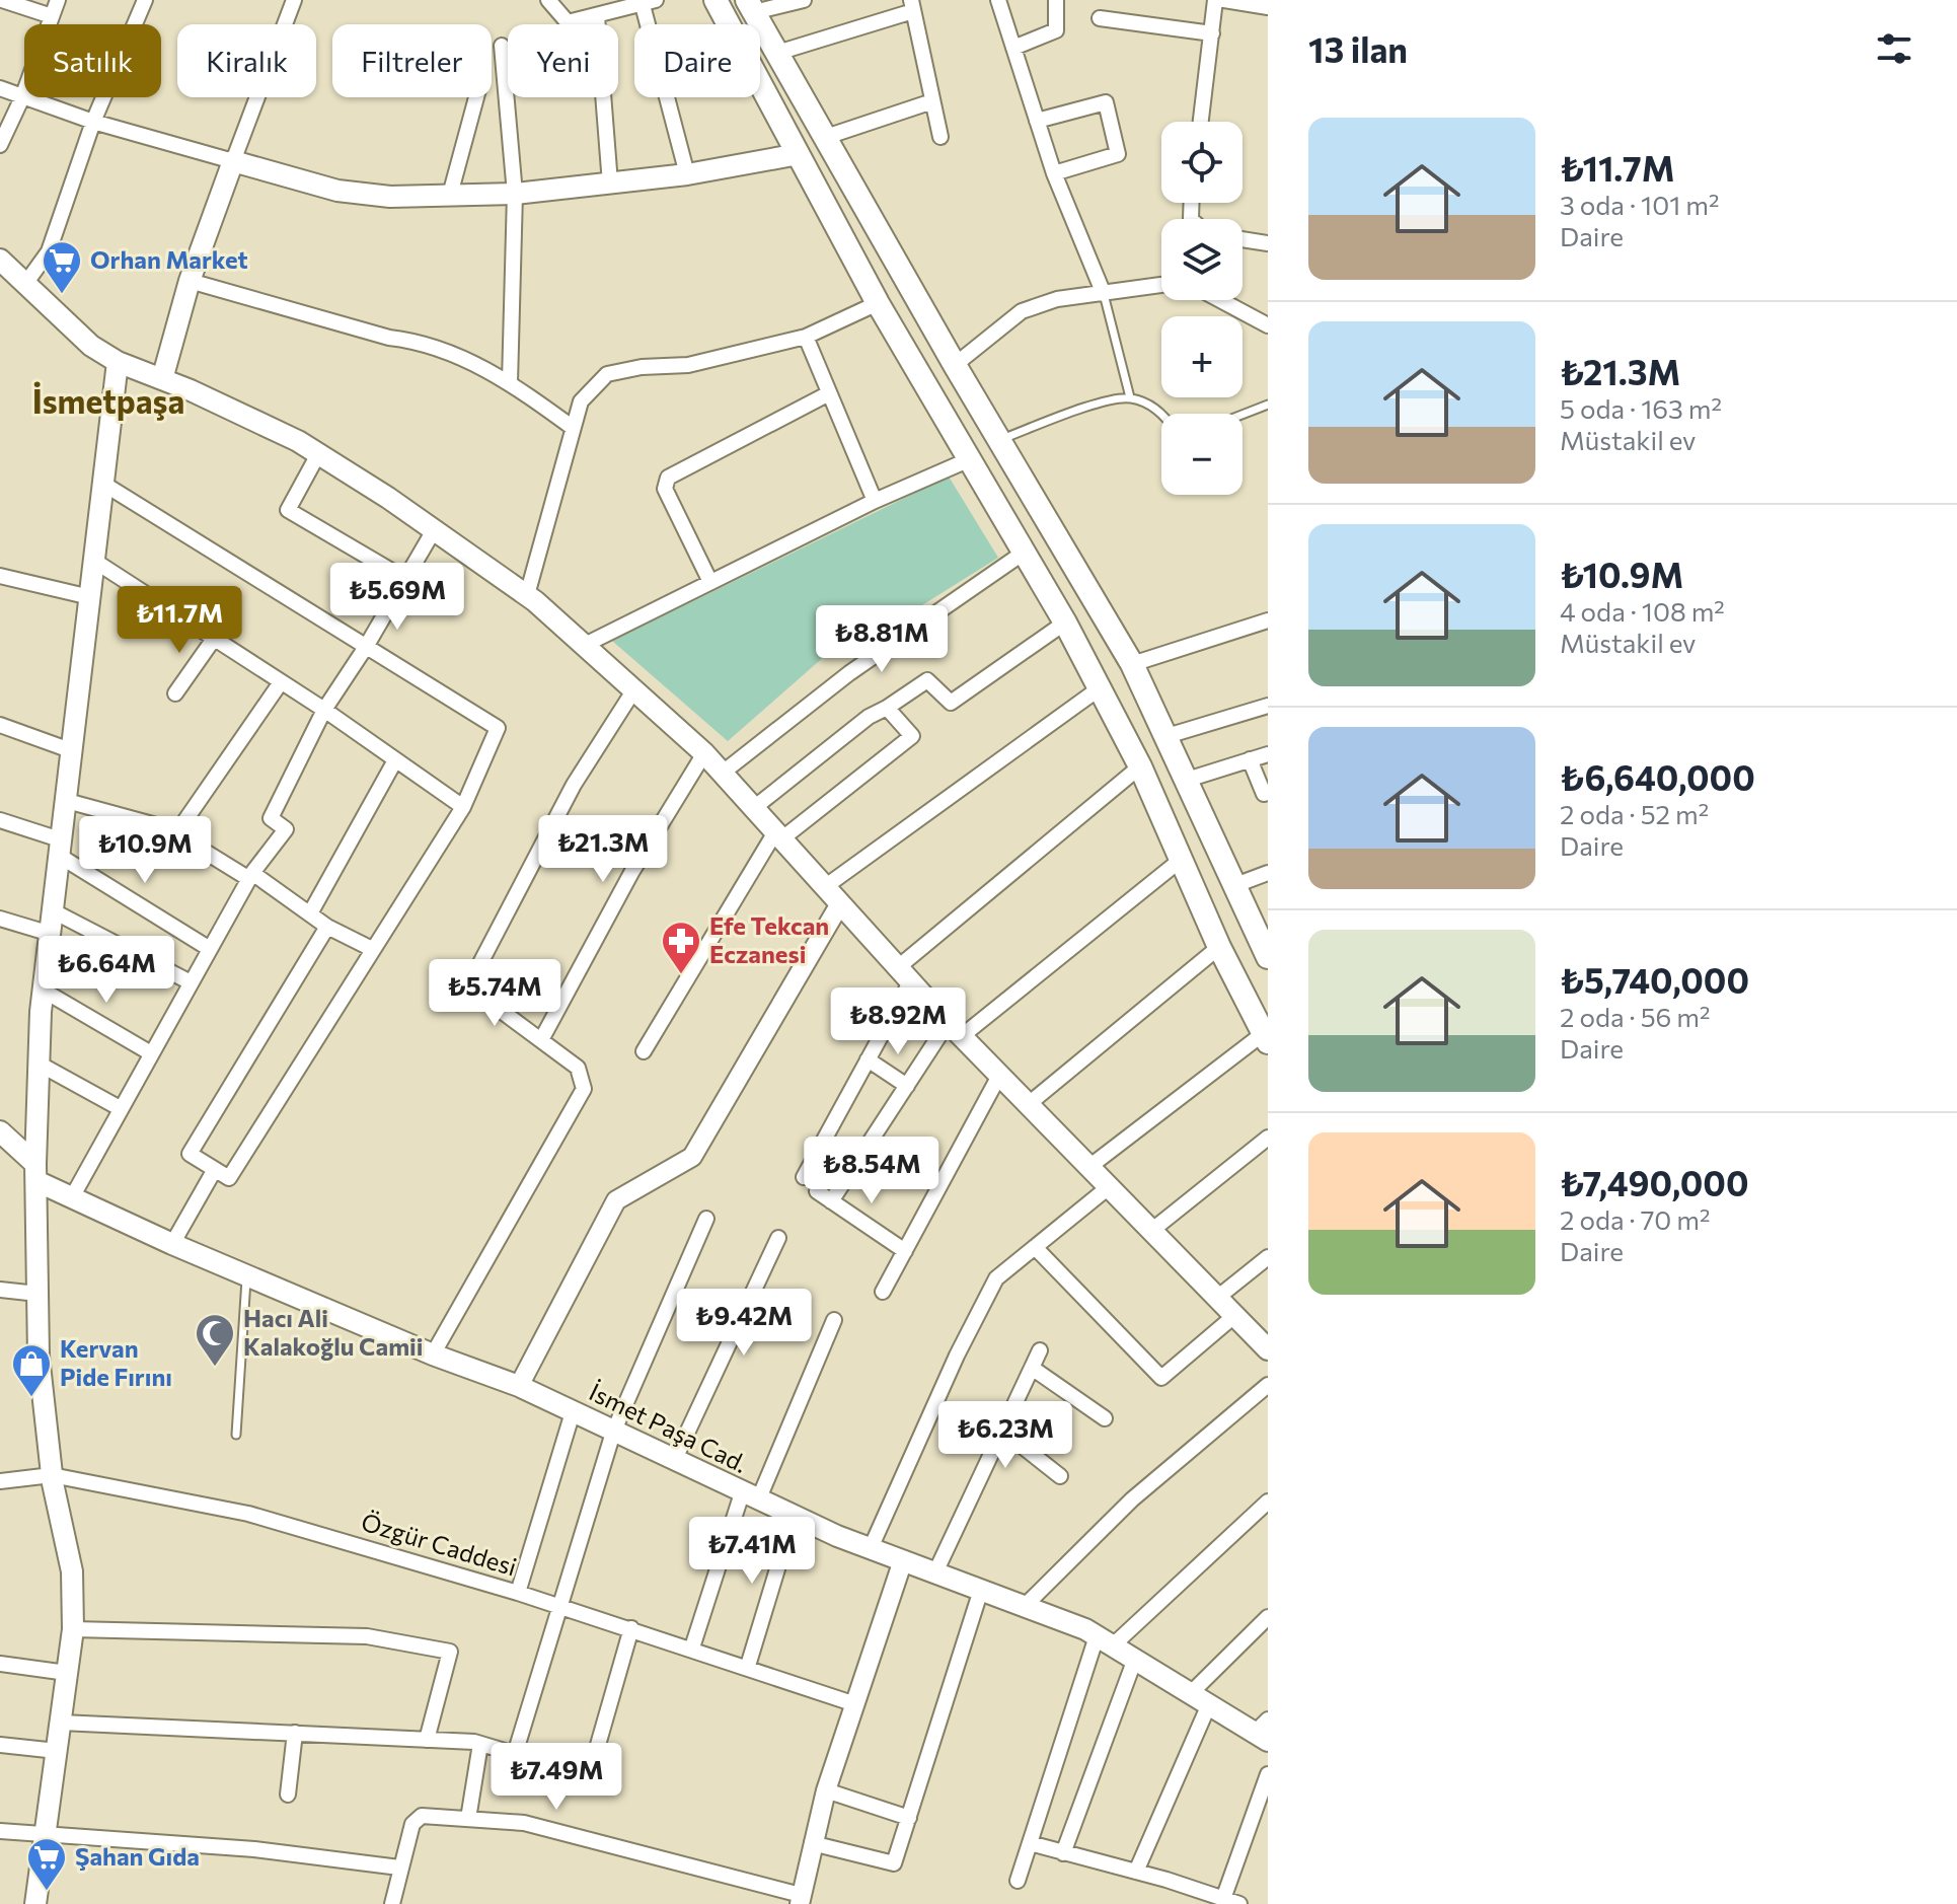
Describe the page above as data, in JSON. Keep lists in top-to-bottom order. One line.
{"streets":{"main road":["İsmet Paşa Cad."],"street":["Özgür Caddesi"]},"districts":["İsmetpaşa"],"places":{"supermarket":["Orhan Market","Şahan Gıda"],"pharmacy":["Efe Tekcan Eczanesi"],"mosque":["Hacı Ali Kalakoğlu Camii"],"shop":["Kervan Pide Fırını"]},"page":{"heading":"13 ilan","chip":["Satılık","Kiralık","Filtreler","Yeni","Daire"],"list":[{"name":"₺11.7M","note":"3 oda · 101 m² · Daire"},{"name":"₺21.3M","note":"5 oda · 163 m² · Müstakil ev"},{"name":"₺10.9M","note":"4 oda · 108 m² · Müstakil ev"},{"name":"₺6,640,000","note":"2 oda · 52 m² · Daire"},{"name":"₺5,740,000","note":"2 oda · 56 m² · Daire"},{"name":"₺7,490,000","note":"2 oda · 70 m² · Daire"}],"map_buttons":["+","−"],"price":["₺5.69M","₺11.7M","₺8.81M","₺21.3M","₺10.9M","₺6.64M","₺5.74M","₺8.92M","₺8.54M","₺9.42M","₺6.23M","₺7.41M","₺7.49M"]}}
